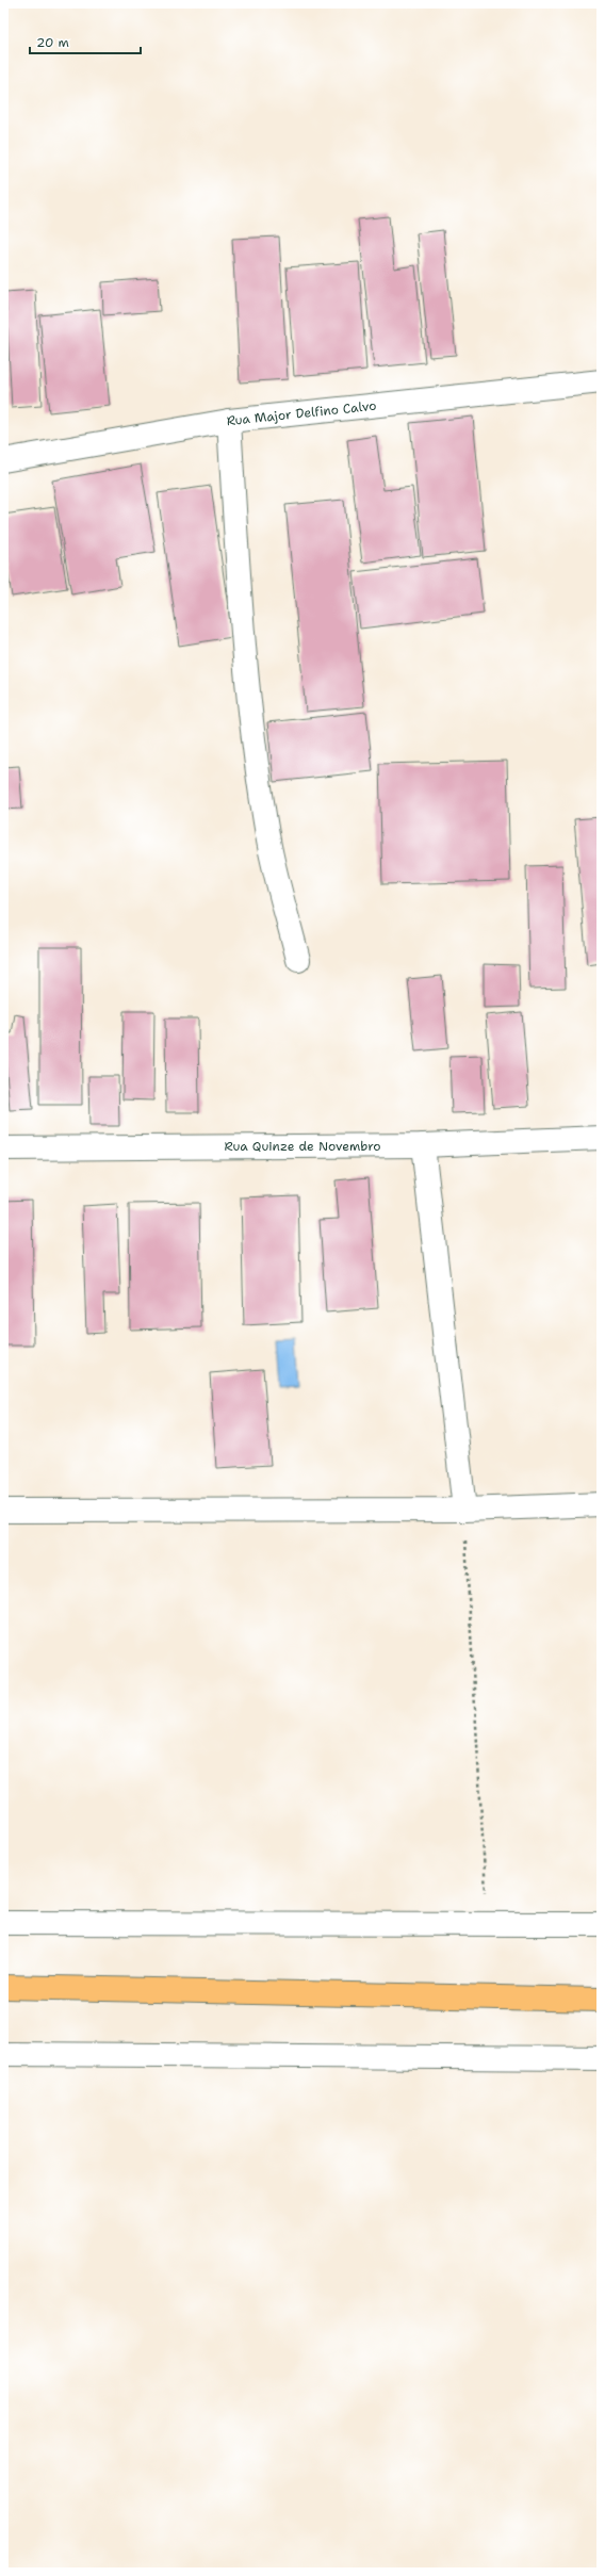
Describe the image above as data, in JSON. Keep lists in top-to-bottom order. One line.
{"streets":{"street":["Rua Major Delfino Calvo","Rua Quinze de Novembro"]},"scale_bar":"20 m"}
